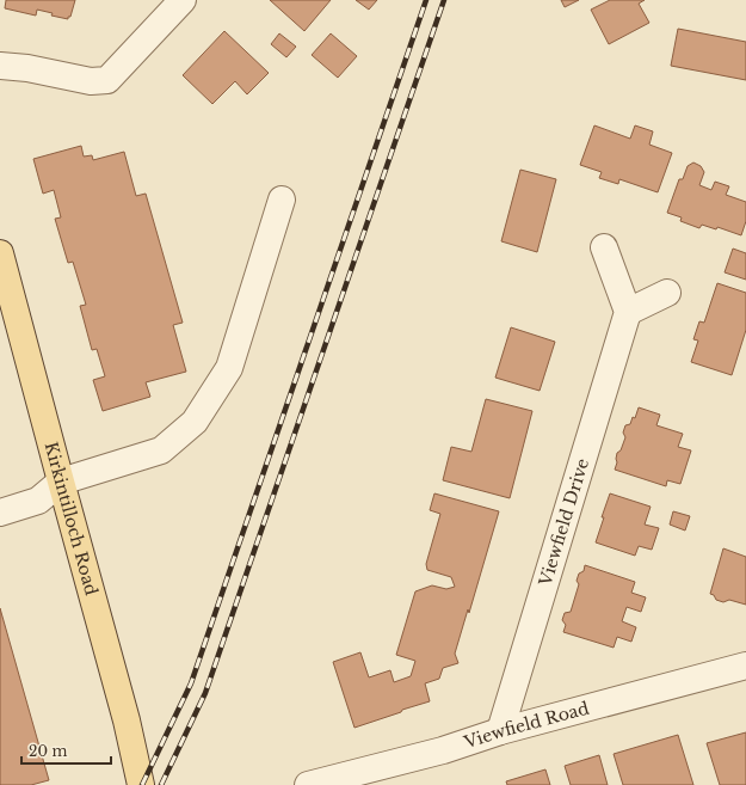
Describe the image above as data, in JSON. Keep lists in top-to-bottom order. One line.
{"streets":{"main road":["Kirkintilloch Road"],"street":["Viewfield Drive","Viewfield Road"]},"crossings":[["Viewfield Drive","Viewfield Road"]],"scale_bar":"20 m"}
